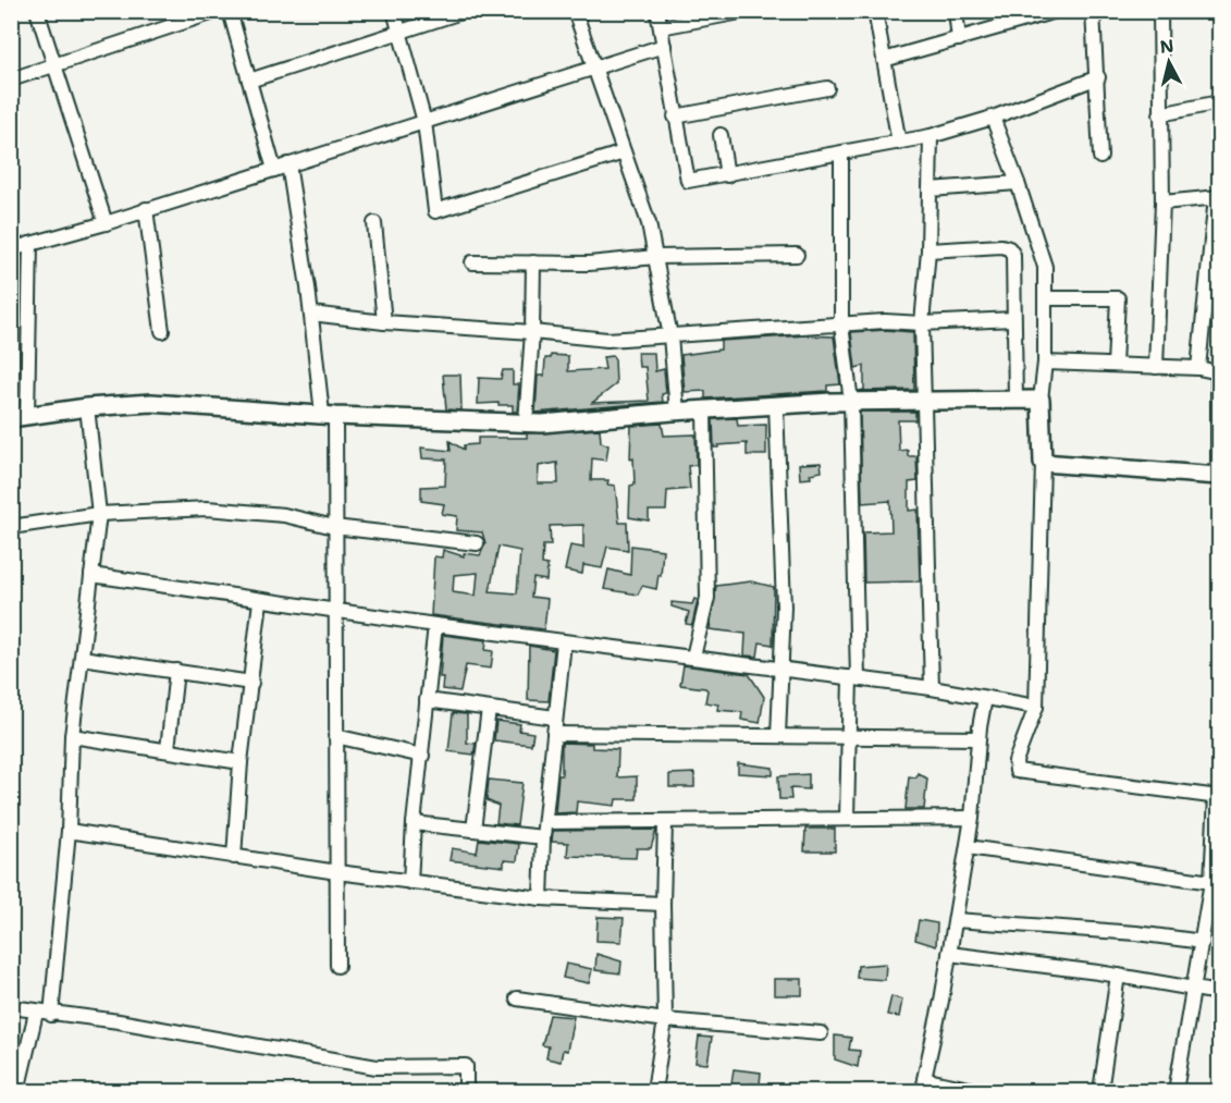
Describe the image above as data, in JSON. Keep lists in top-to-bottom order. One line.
{"north":"top"}
